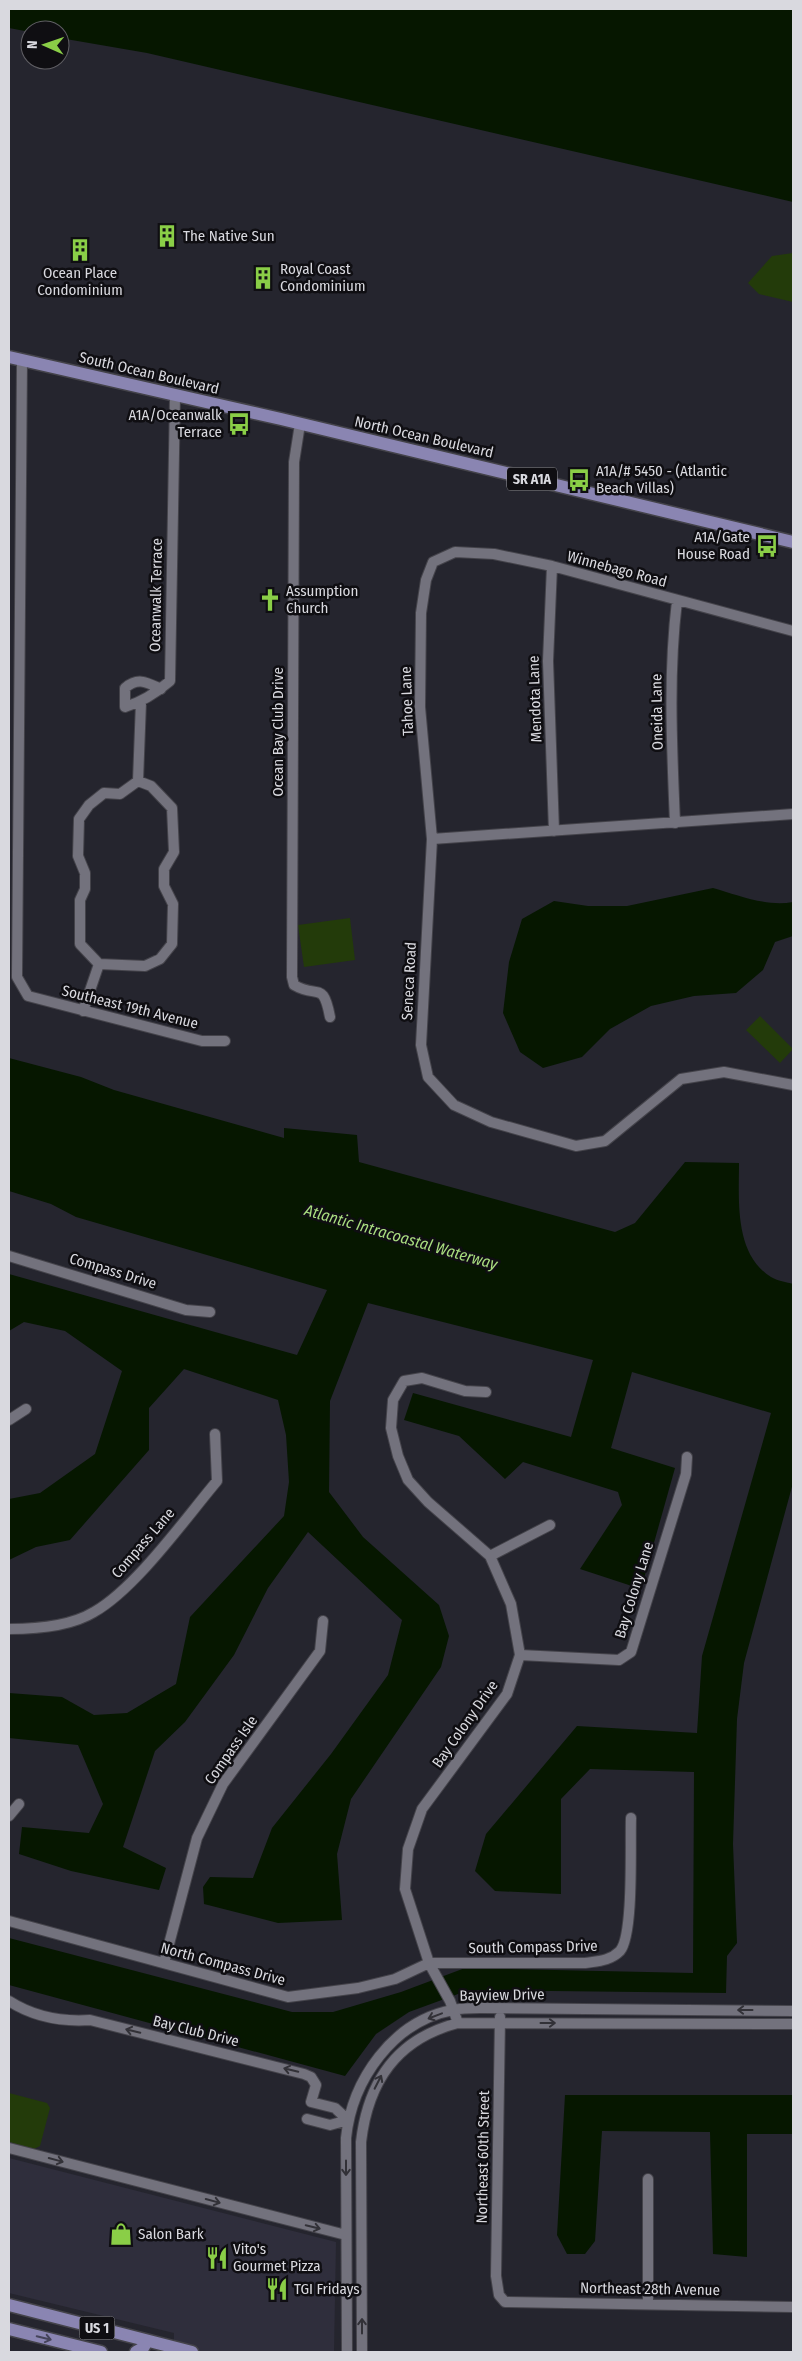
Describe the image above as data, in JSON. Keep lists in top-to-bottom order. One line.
{"streets":{"main road":["South Ocean Boulevard","North Ocean Boulevard","SR A1A","US 1"],"street":["Winnebago Road","Oceanwalk Terrace","Mendota Lane","Tahoe Lane","Oneida Lane","Ocean Bay Club Drive","Seneca Road","Southeast 19th Avenue","Compass Drive","Compass Lane","Bay Colony Lane","Bay Colony Drive","Compass Isle","South Compass Drive","North Compass Drive","Bayview Drive","Bay Club Drive","Northeast 60th Street","Northeast 28th Avenue"]},"crossings":[["South Ocean Boulevard","North Ocean Boulevard"],["South Ocean Boulevard","Oceanwalk Terrace"],["North Ocean Boulevard","Ocean Bay Club Drive"],["Winnebago Road","Mendota Lane"],["Winnebago Road","Tahoe Lane"],["Winnebago Road","Oneida Lane"],["Tahoe Lane","Seneca Road"],["Bay Colony Lane","Bay Colony Drive"],["Bay Colony Drive","South Compass Drive"],["Bay Colony Drive","North Compass Drive"],["Bay Colony Drive","Bayview Drive"],["Compass Isle","North Compass Drive"],["South Compass Drive","North Compass Drive"],["Bayview Drive","Bay Club Drive"],["Bayview Drive","Northeast 60th Street"],["Northeast 60th Street","Northeast 28th Avenue"]],"one_way":["Bay Club Drive"],"water":["Atlantic Intracoastal Waterway"],"places":{"building":["The Native Sun","Ocean Place Condominium","Royal Coast Condominium"],"bus stop":["A1A/Oceanwalk Terrace","A1A/# 5450 - (Atlantic Beach Villas)","A1A/Gate House Road"],"church":["Assumption Church"],"shop":["Salon Bark"],"restaurant":["Vito's Gourmet Pizza","TGI Fridays"]},"north":"left"}
